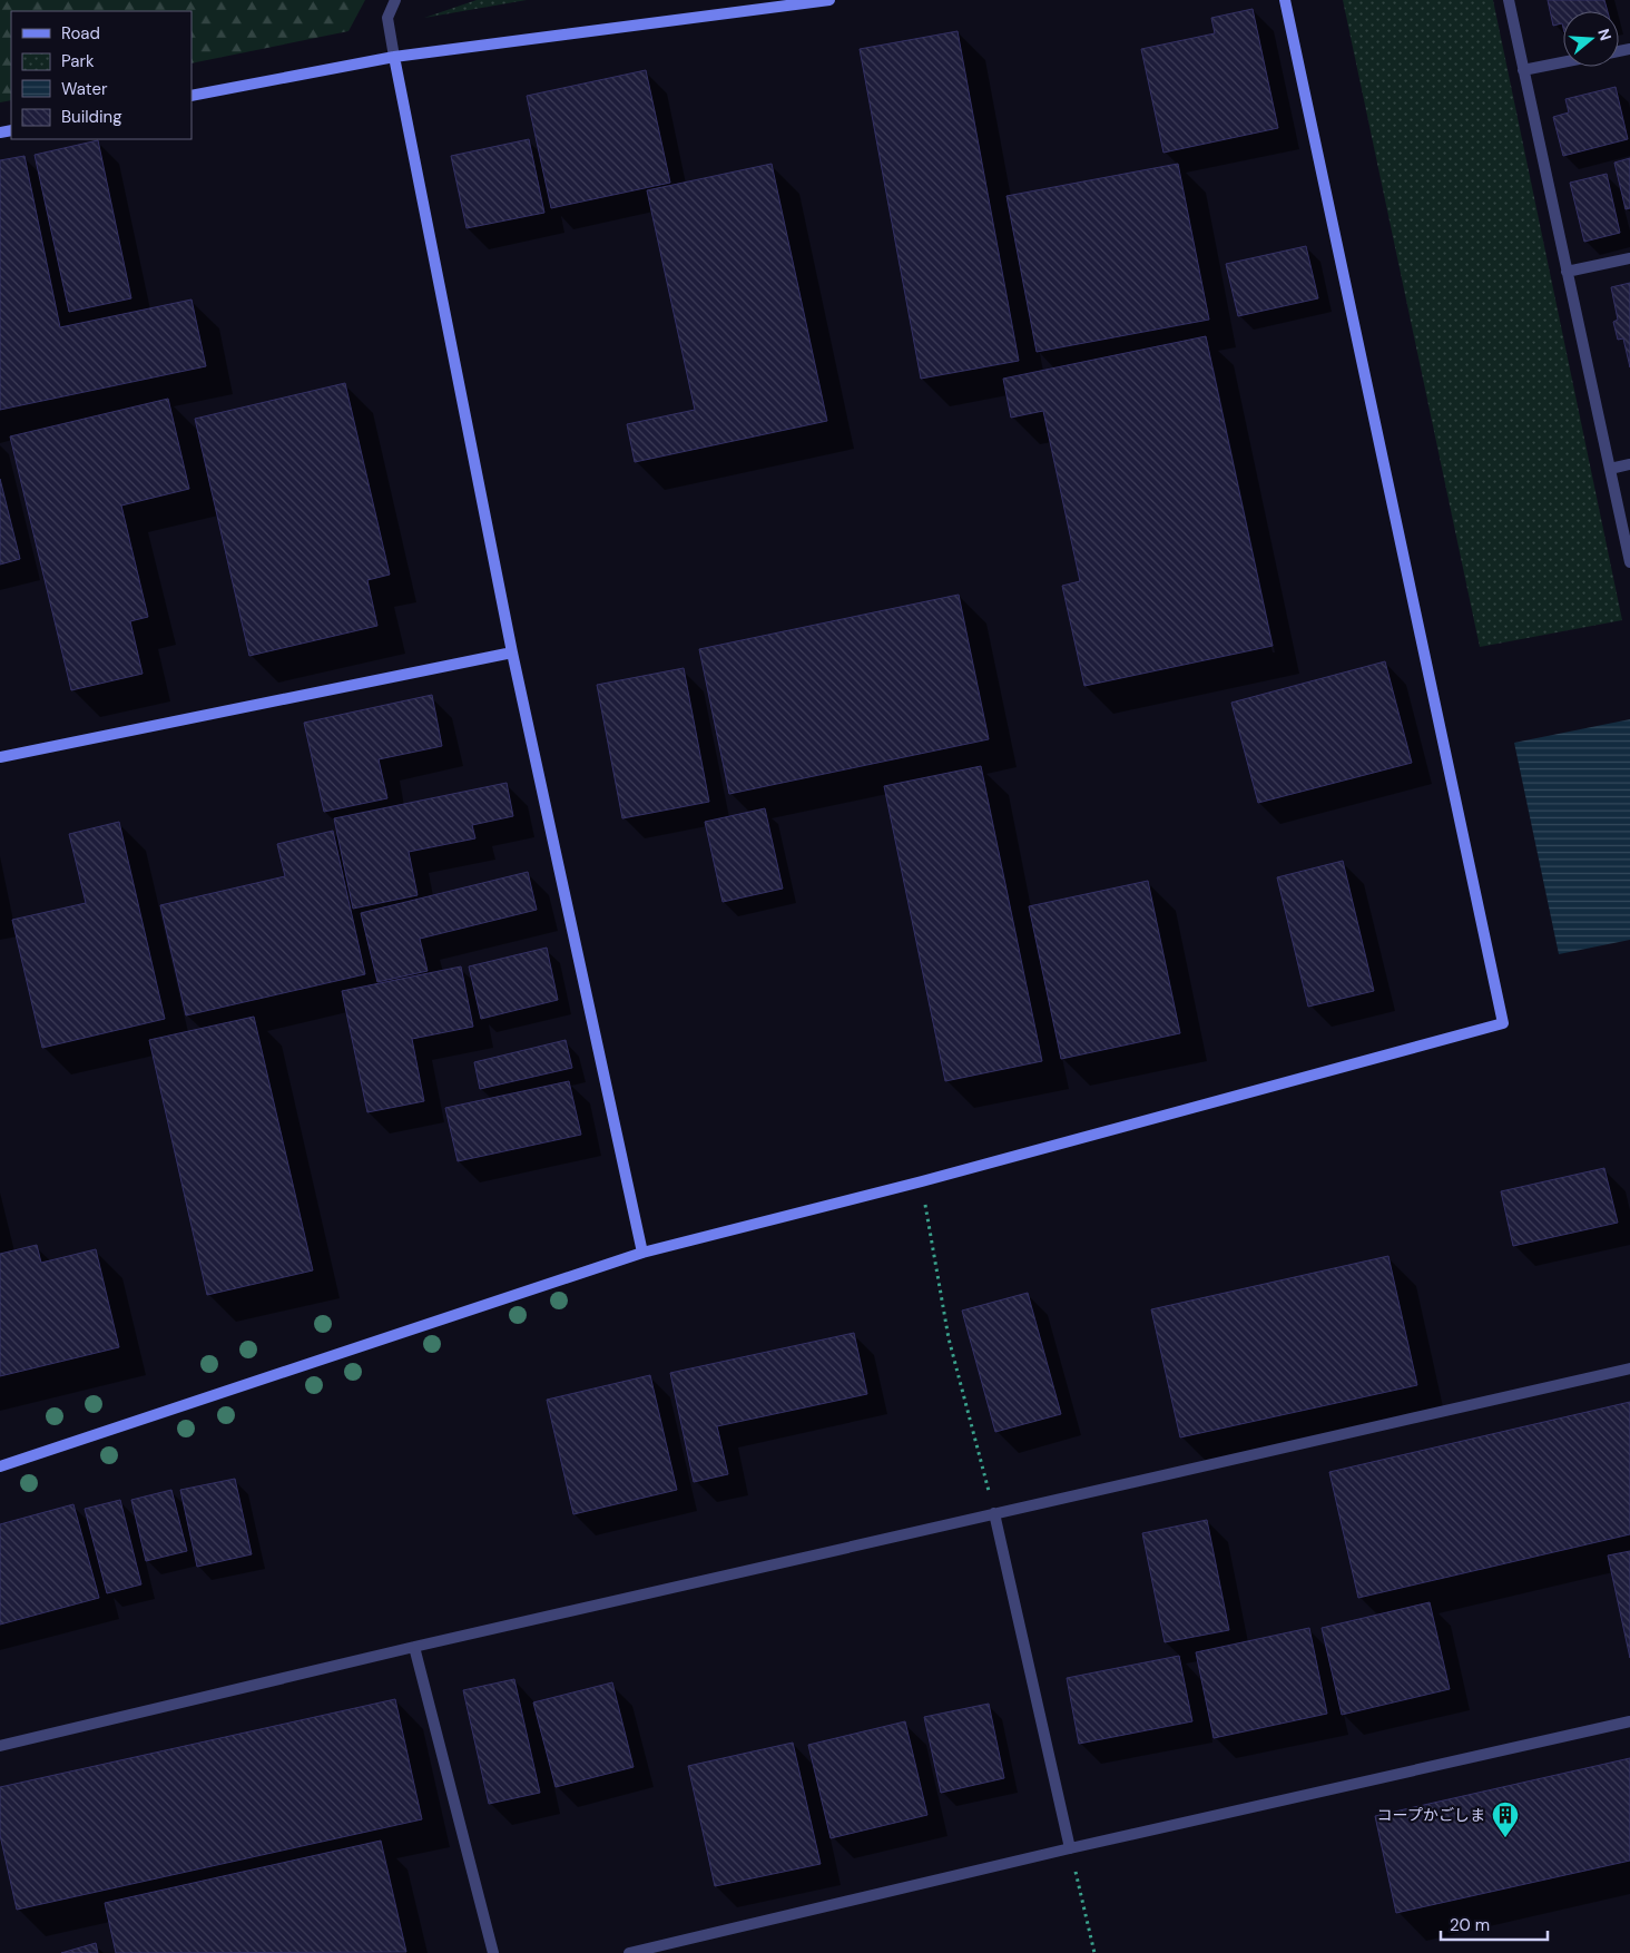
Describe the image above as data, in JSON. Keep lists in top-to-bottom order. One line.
{"places":{"building":["コープかごしま"]},"legend":["Road","Park","Water","Building"],"scale_bar":"20 m","north":"right"}
